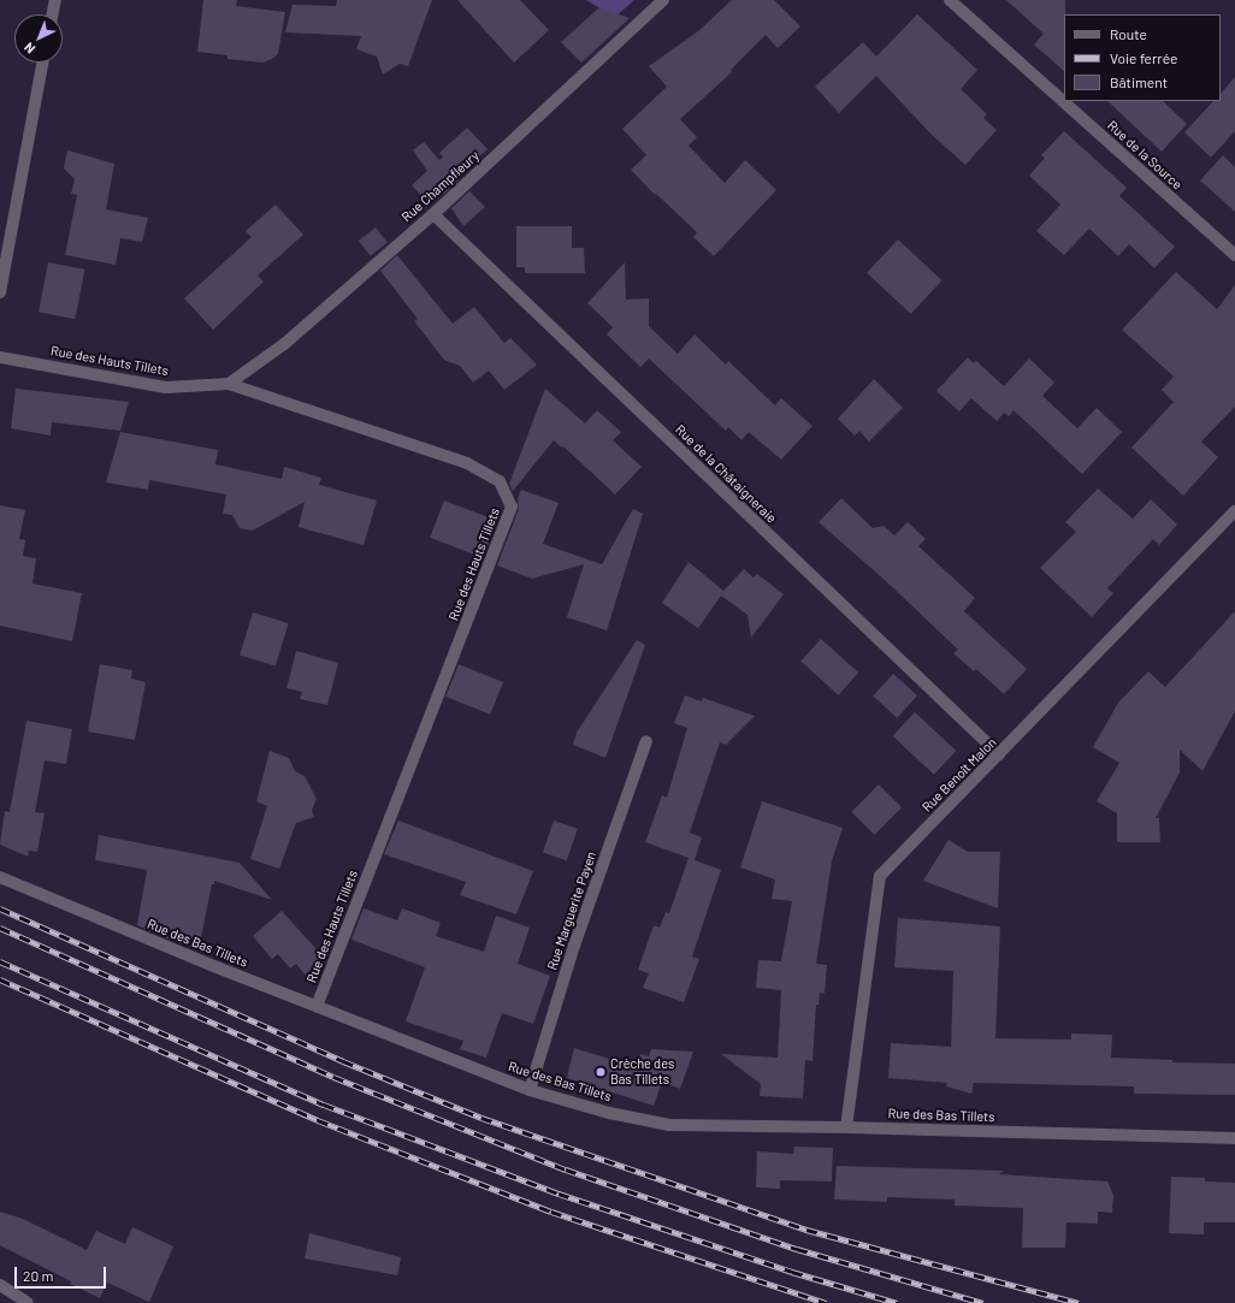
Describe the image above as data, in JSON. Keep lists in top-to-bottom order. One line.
{"streets":{"street":["Rue de la Source","Rue Champfleury","Rue des Hauts Tillets","Rue de la Châtaigneraie","Rue Benoît Malon","Rue Marguerite Payen","Rue des Bas Tillets"]},"crossings":[["Rue Champfleury","Rue des Hauts Tillets"],["Rue Champfleury","Rue de la Châtaigneraie"],["Rue des Hauts Tillets","Rue des Bas Tillets"],["Rue de la Châtaigneraie","Rue Benoît Malon"],["Rue Benoît Malon","Rue des Bas Tillets"],["Rue Marguerite Payen","Rue des Bas Tillets"]],"places":["Crèche des Bas Tillets"],"legend":["Route","Voie ferrée","Bâtiment"],"scale_bar":"20 m","north":"bottom left"}
